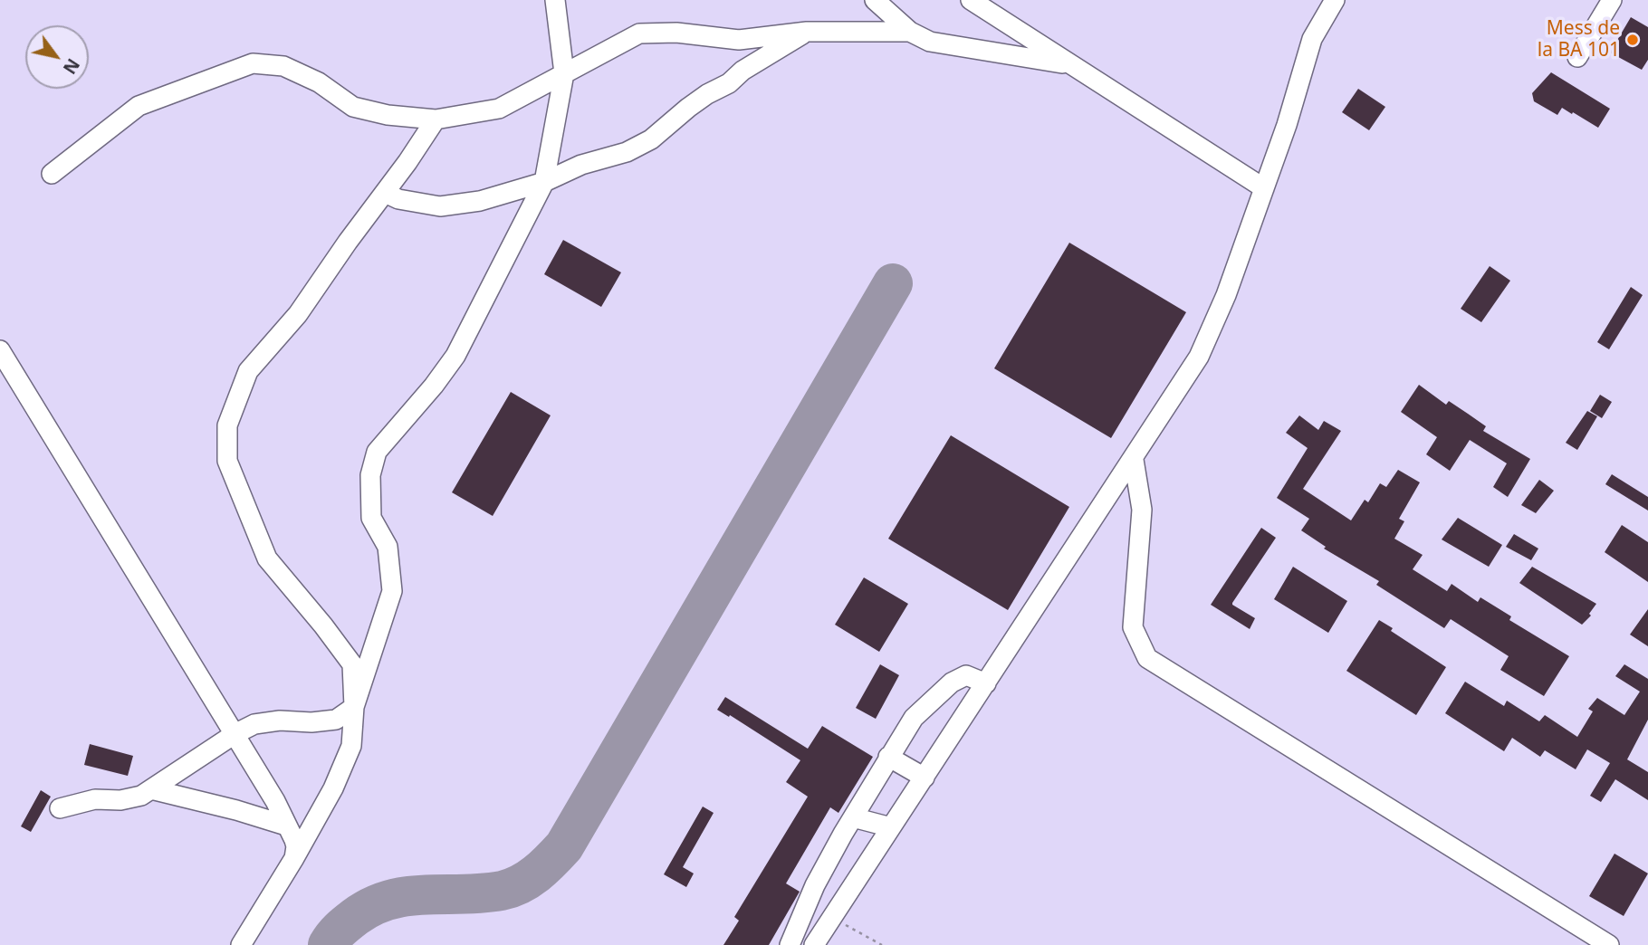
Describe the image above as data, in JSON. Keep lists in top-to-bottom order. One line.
{"places":["Mess de la BA 101"],"north":"bottom right"}
